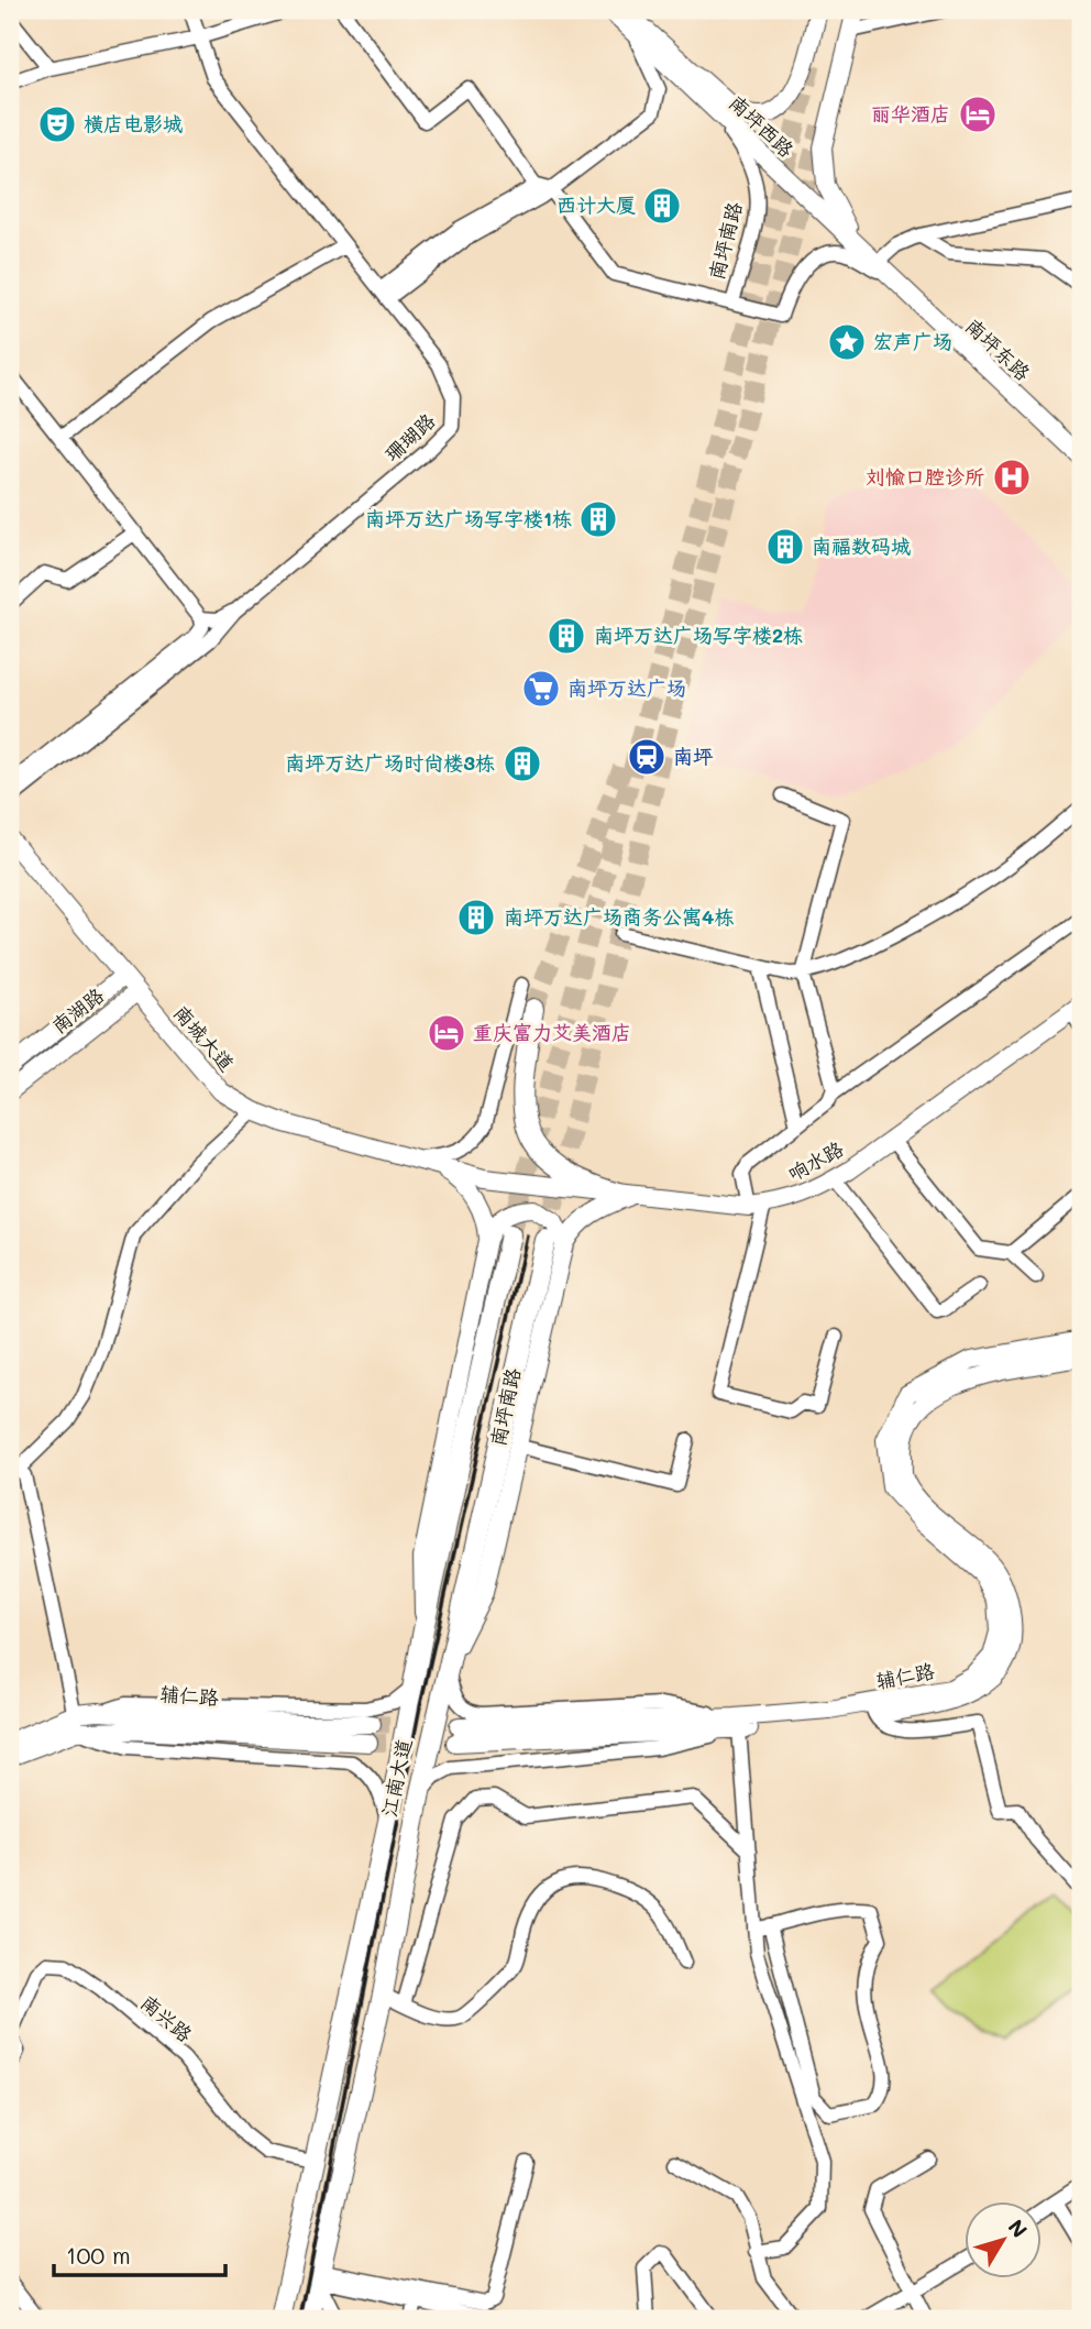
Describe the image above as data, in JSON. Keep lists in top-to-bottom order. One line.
{"streets":{"highway":["江南大道"],"main road":["南坪西路","南坪南路","南坪东路","南湖路","南城大道","响水路","辅仁路"],"street":["珊瑚路","南兴路"]},"crossings":[["南坪西路","南坪南路"],["南坪西路","南坪东路"],["南坪南路","响水路"],["南坪南路","江南大道"],["南湖路","南城大道"],["南城大道","响水路"],["江南大道","南兴路"]],"places":{"hotel":["丽华酒店","重庆富力艾美酒店"],"theatre":["横店电影城"],"building":["西计大厦","南坪万达广场写字楼1栋","南福数码城","南坪万达广场写字楼2栋","南坪万达广场时尚楼3栋","南坪万达广场商务公寓4栋"],"place":["宏声广场"],"hospital":["刘愉口腔诊所"],"supermarket":["南坪万达广场"],"station":["南坪"]},"scale_bar":"100 m","north":"top right"}
